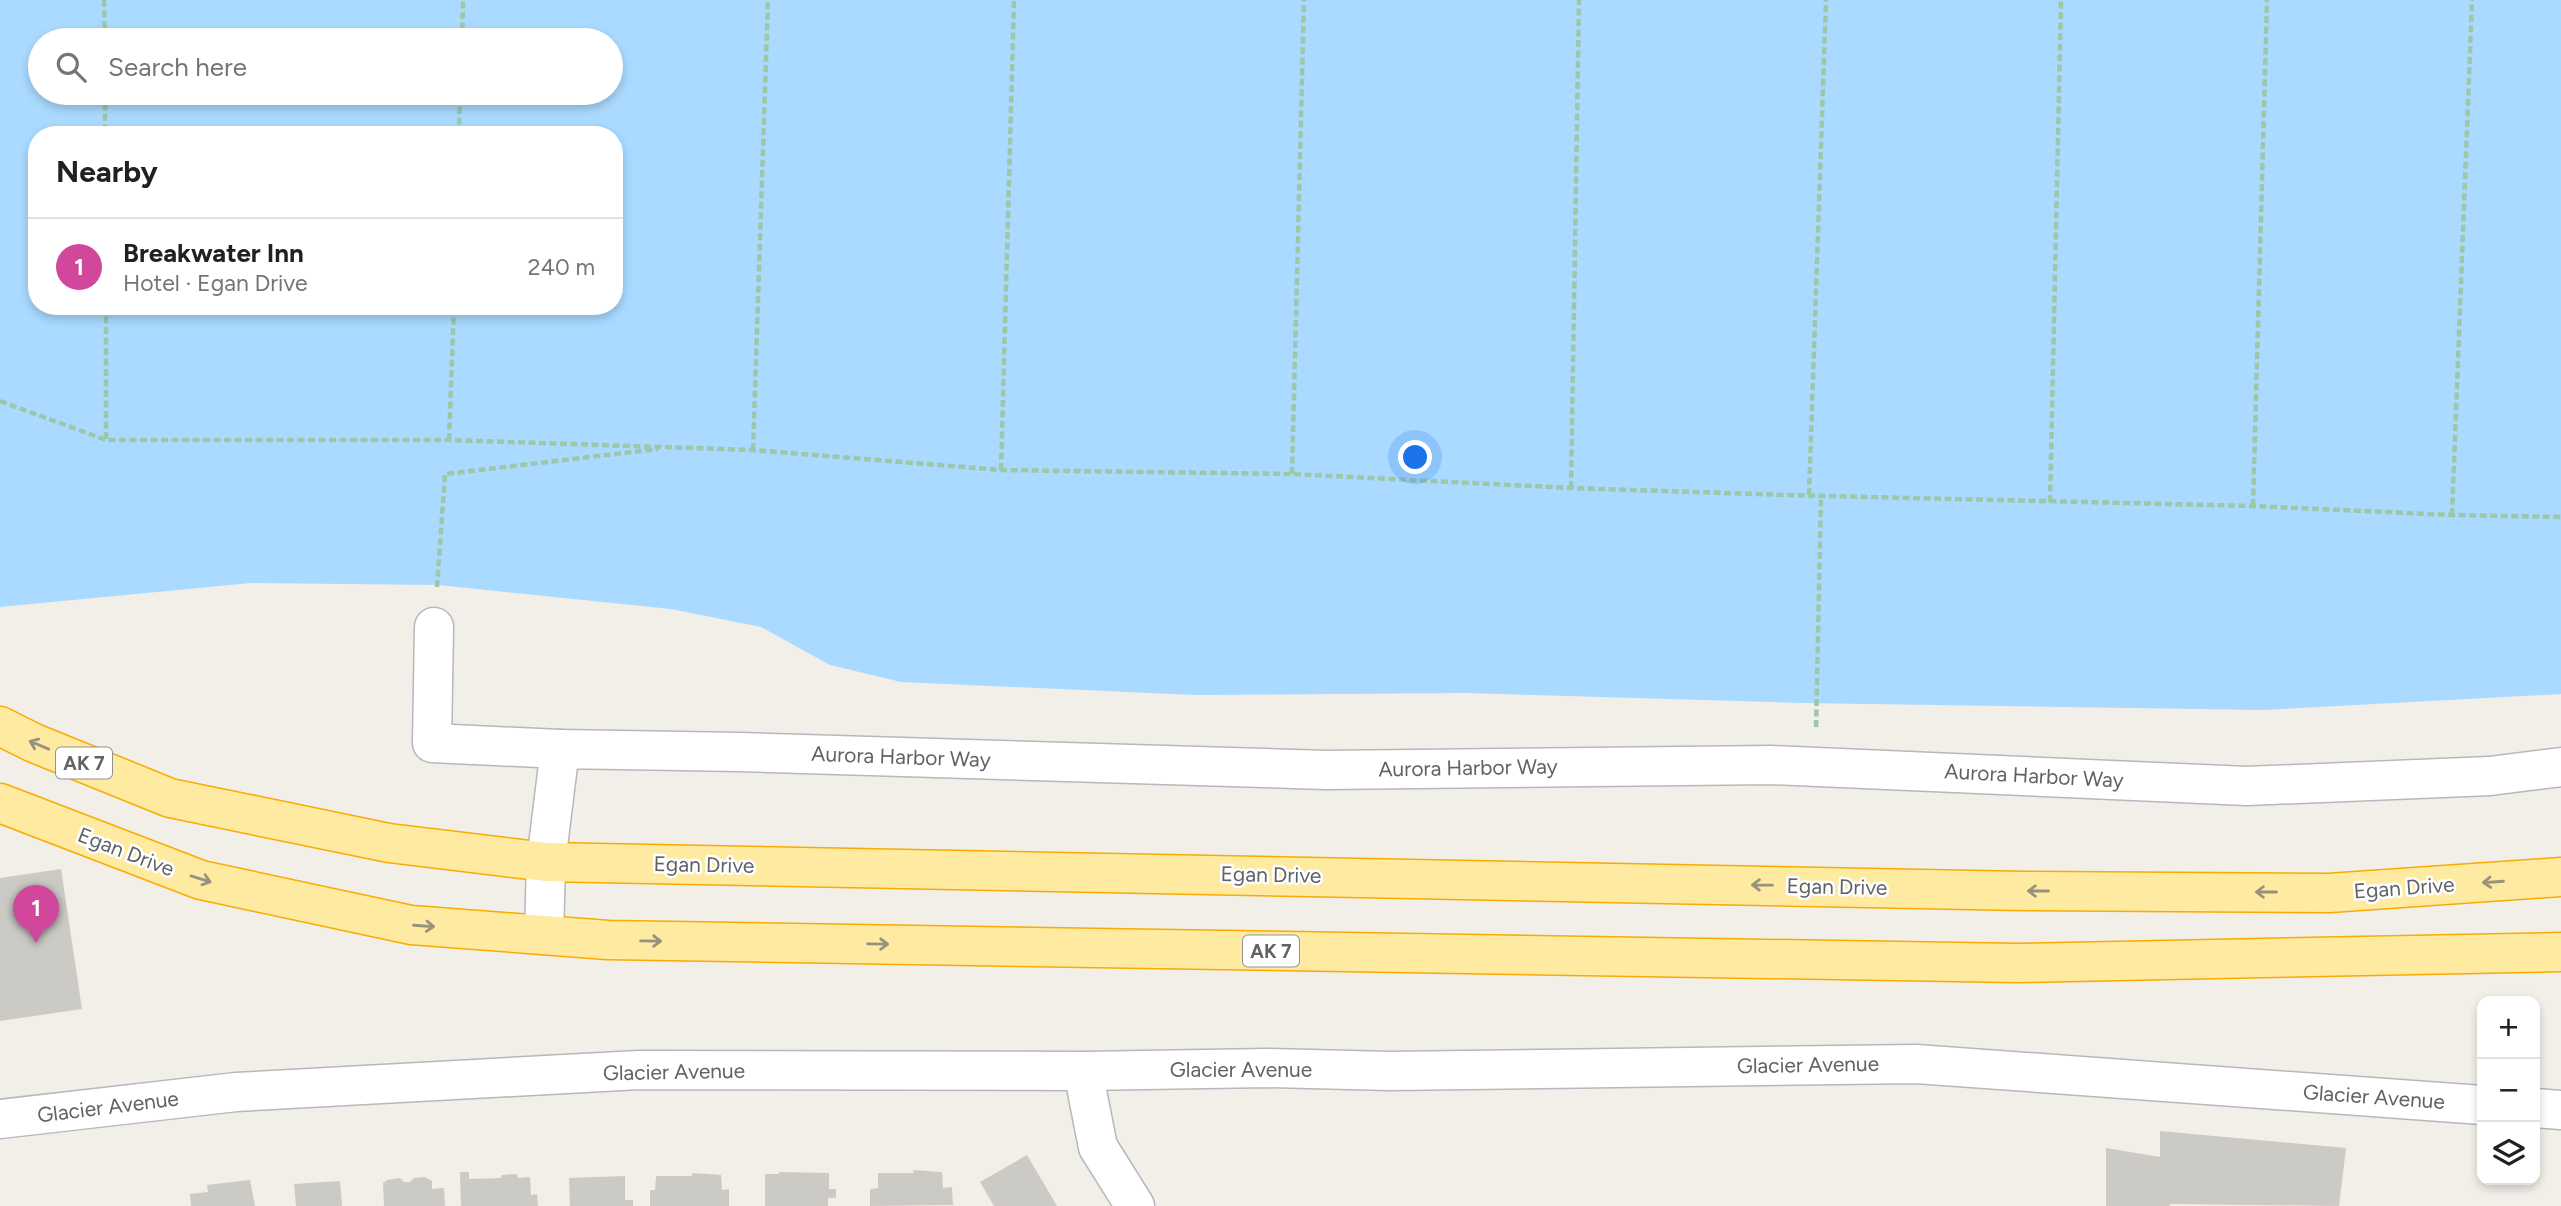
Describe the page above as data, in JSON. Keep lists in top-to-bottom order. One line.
{"streets":{"highway":["AK 7","Egan Drive"],"street":["Aurora Harbor Way","Glacier Avenue"]},"page":{"search":"Search here","heading":"Nearby","list":[{"mark":"1","name":"Breakwater Inn","note":"Hotel · Egan Drive","value":"240 m"}],"pins":"1","map_buttons":["+","−"]}}
